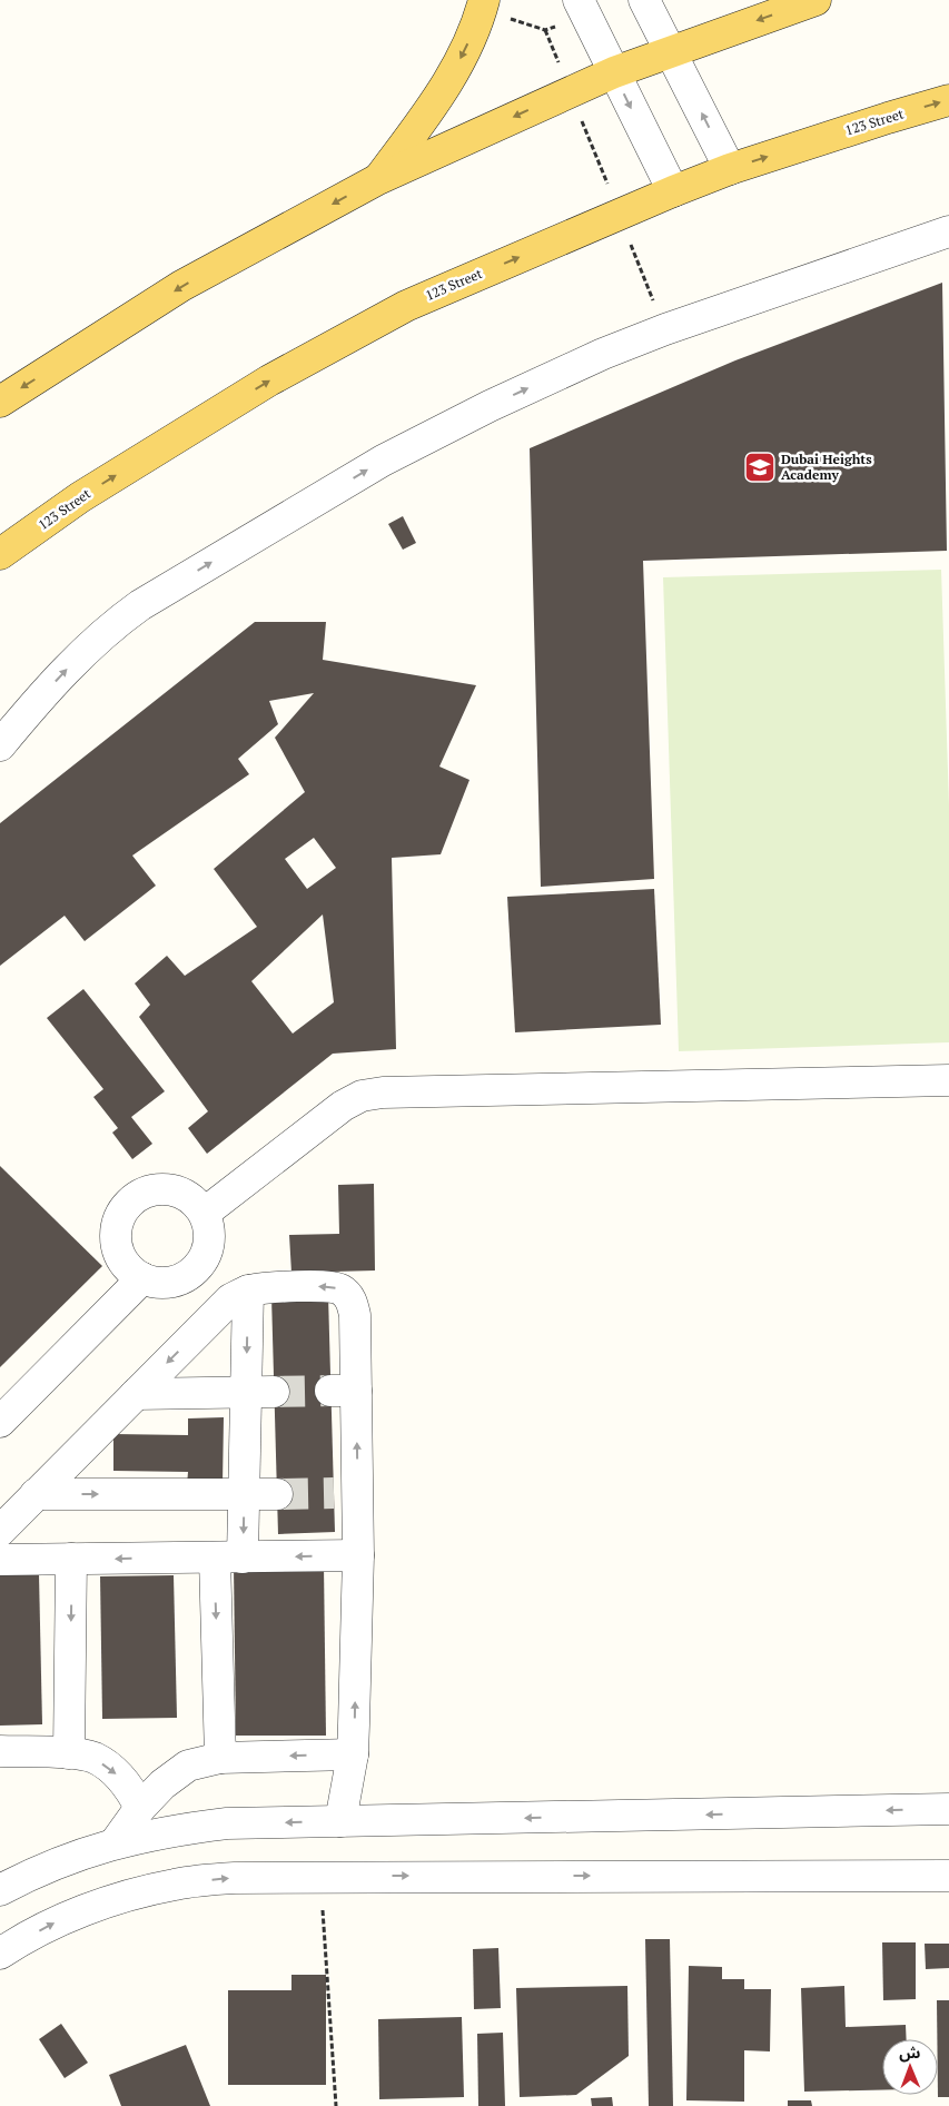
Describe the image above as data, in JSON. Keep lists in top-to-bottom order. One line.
{"streets":{"main road":["123 Street"]},"places":{"school or university":["Dubai Heights Academy"]},"north":"top"}
